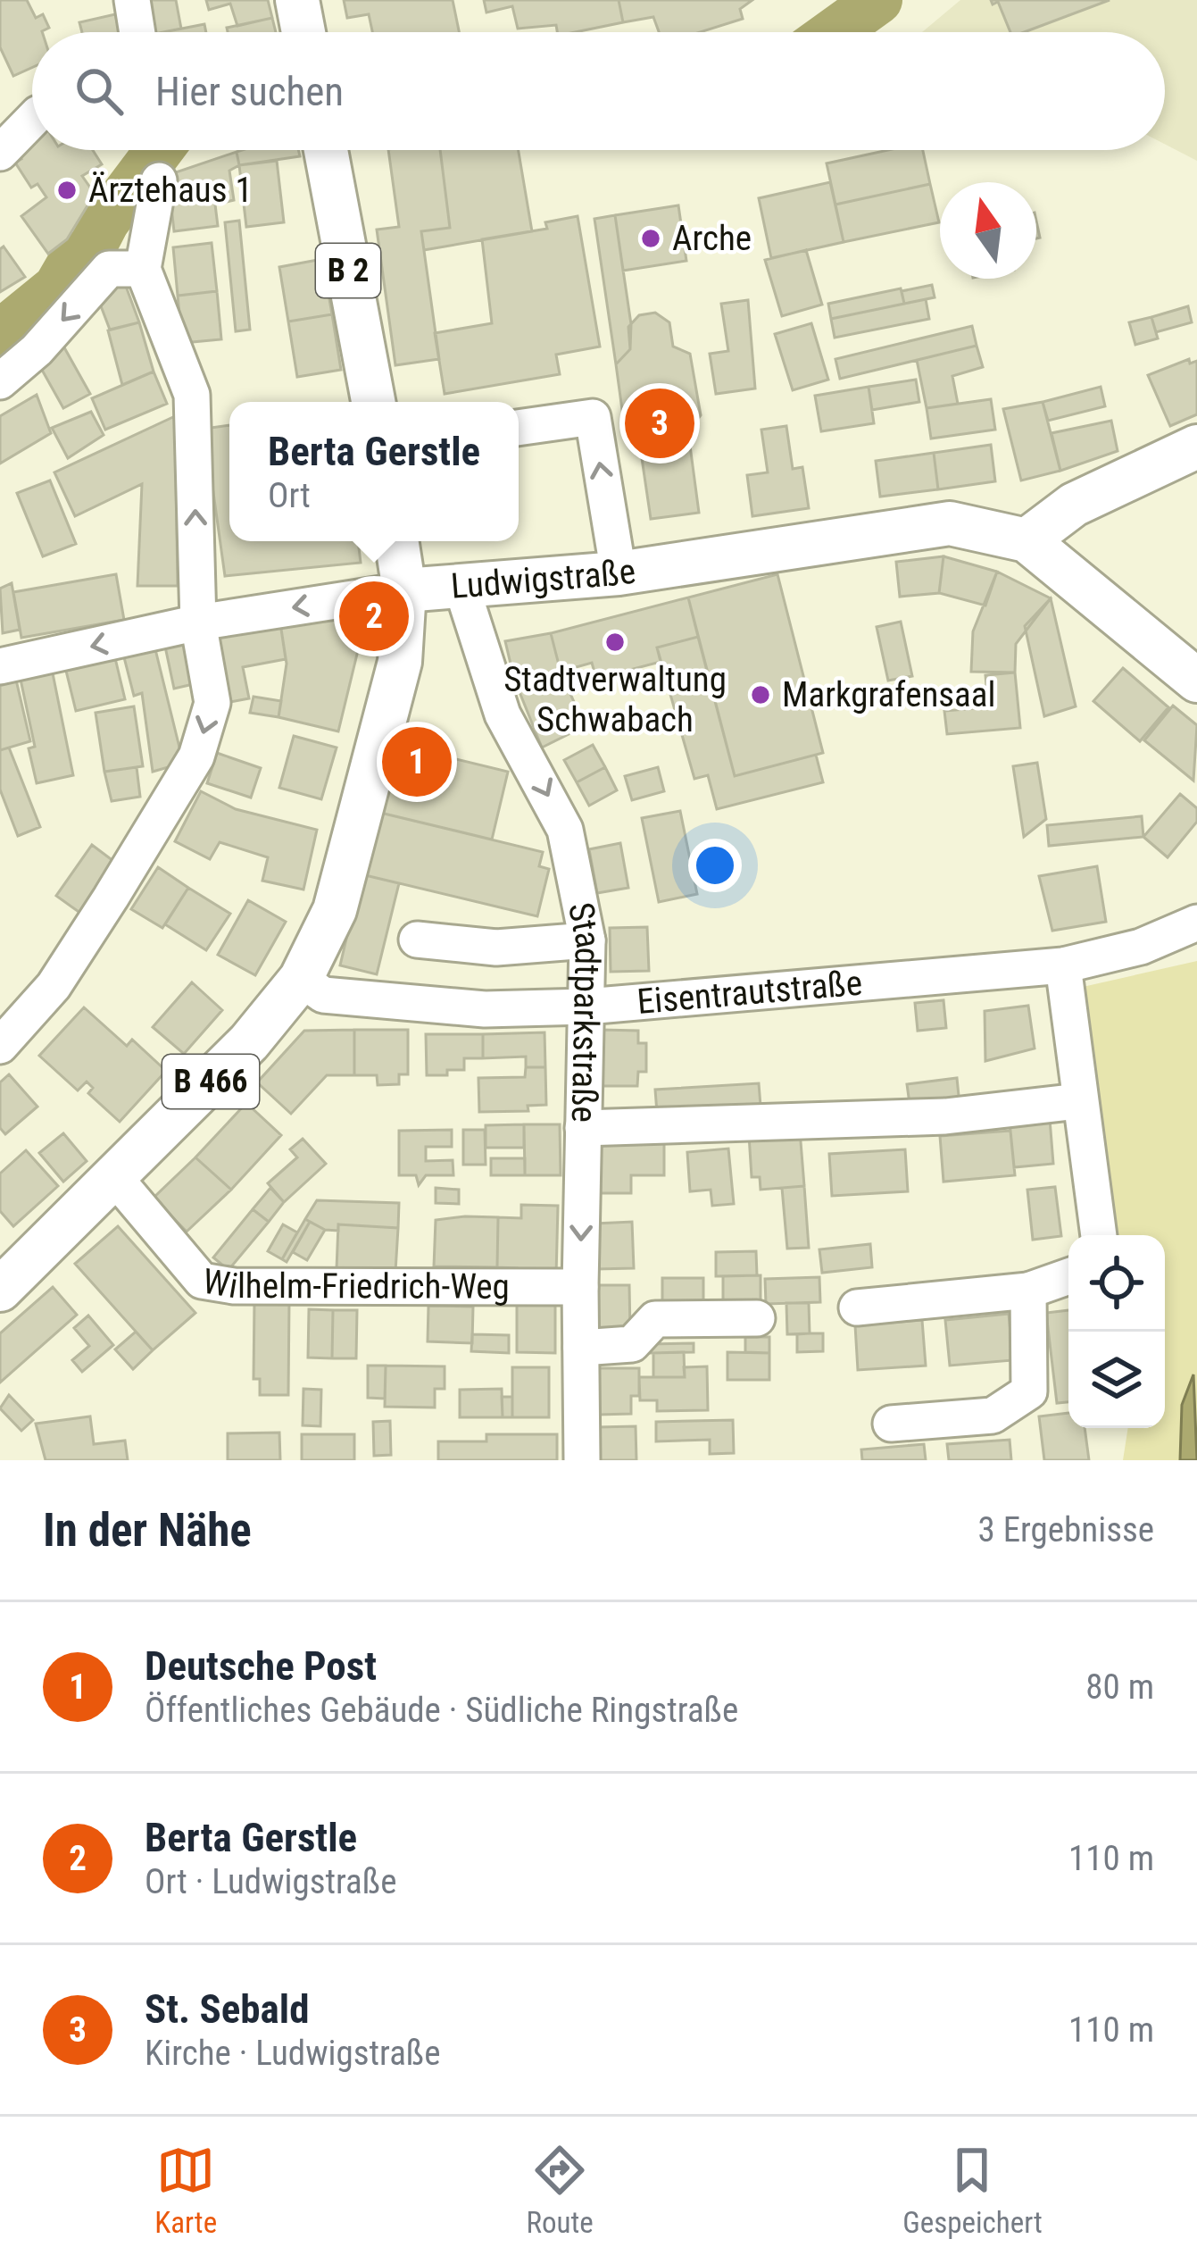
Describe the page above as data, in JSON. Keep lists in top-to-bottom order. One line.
{"streets":{"main road":["B 2","Ludwigstraße","B 466"],"street":["Eisentrautstraße","Stadtparkstraße","Wilhelm-Friedrich-Weg"]},"crossings":[["Ludwigstraße","Stadtparkstraße"],["Ludwigstraße","B 466"],["Eisentrautstraße","Stadtparkstraße"],["Eisentrautstraße","B 466"],["Stadtparkstraße","Wilhelm-Friedrich-Weg"],["B 466","Wilhelm-Friedrich-Weg"]],"one_way":["Ludwigstraße","Stadtparkstraße"],"places":["Ärztehaus 1","Arche","Stadtverwaltung Schwabach","Markgrafensaal"],"north":"top","page":{"search":"Hier suchen","pins":["3","2","1"],"popup":["Berta Gerstle","Ort"],"heading":["In der Nähe","3 Ergebnisse"],"list":[{"mark":"1","name":"Deutsche Post","note":"Öffentliches Gebäude · Südliche Ringstraße","value":"80 m"},{"mark":"2","name":"Berta Gerstle","note":"Ort · Ludwigstraße","value":"110 m"},{"mark":"3","name":"St. Sebald","note":"Kirche · Ludwigstraße","value":"110 m"}],"nav":["Karte","Route","Gespeichert"]}}
